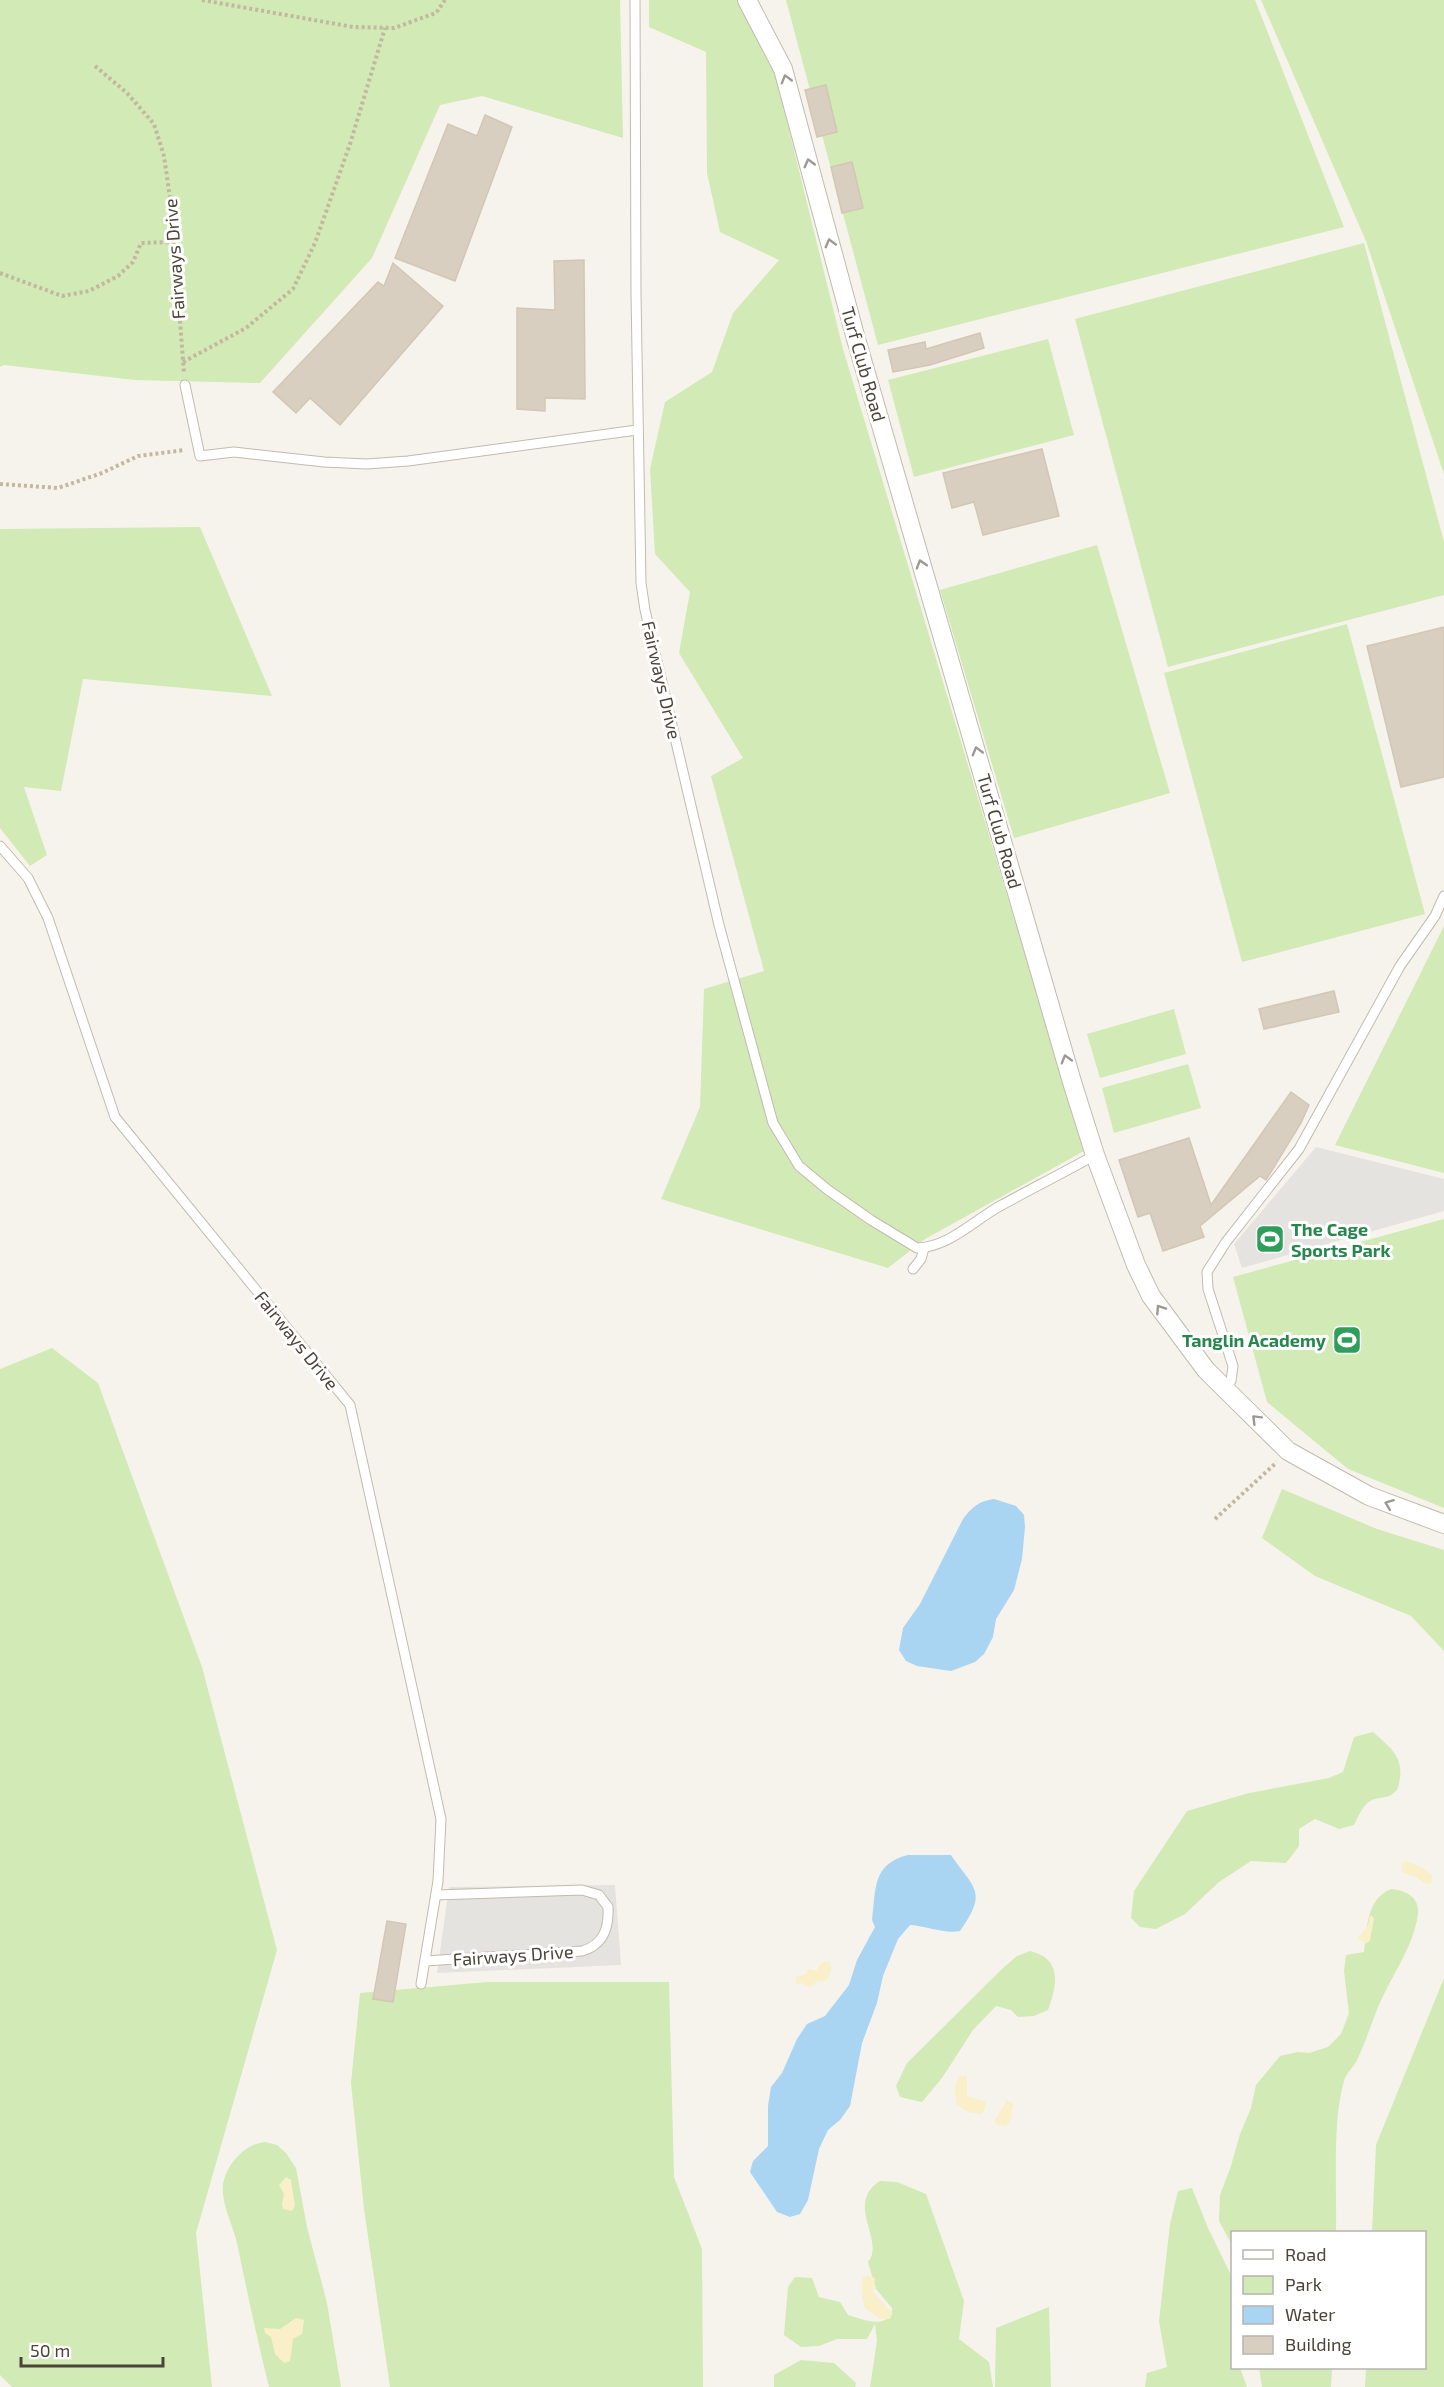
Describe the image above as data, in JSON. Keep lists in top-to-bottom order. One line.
{"streets":{"street":["Turf Club Road"],"lane":["Fairways Drive"]},"one_way":["Turf Club Road"],"places":{"sports":["The Cage Sports Park","Tanglin Academy"]},"legend":["Road","Park","Water","Building"],"scale_bar":"50 m"}
